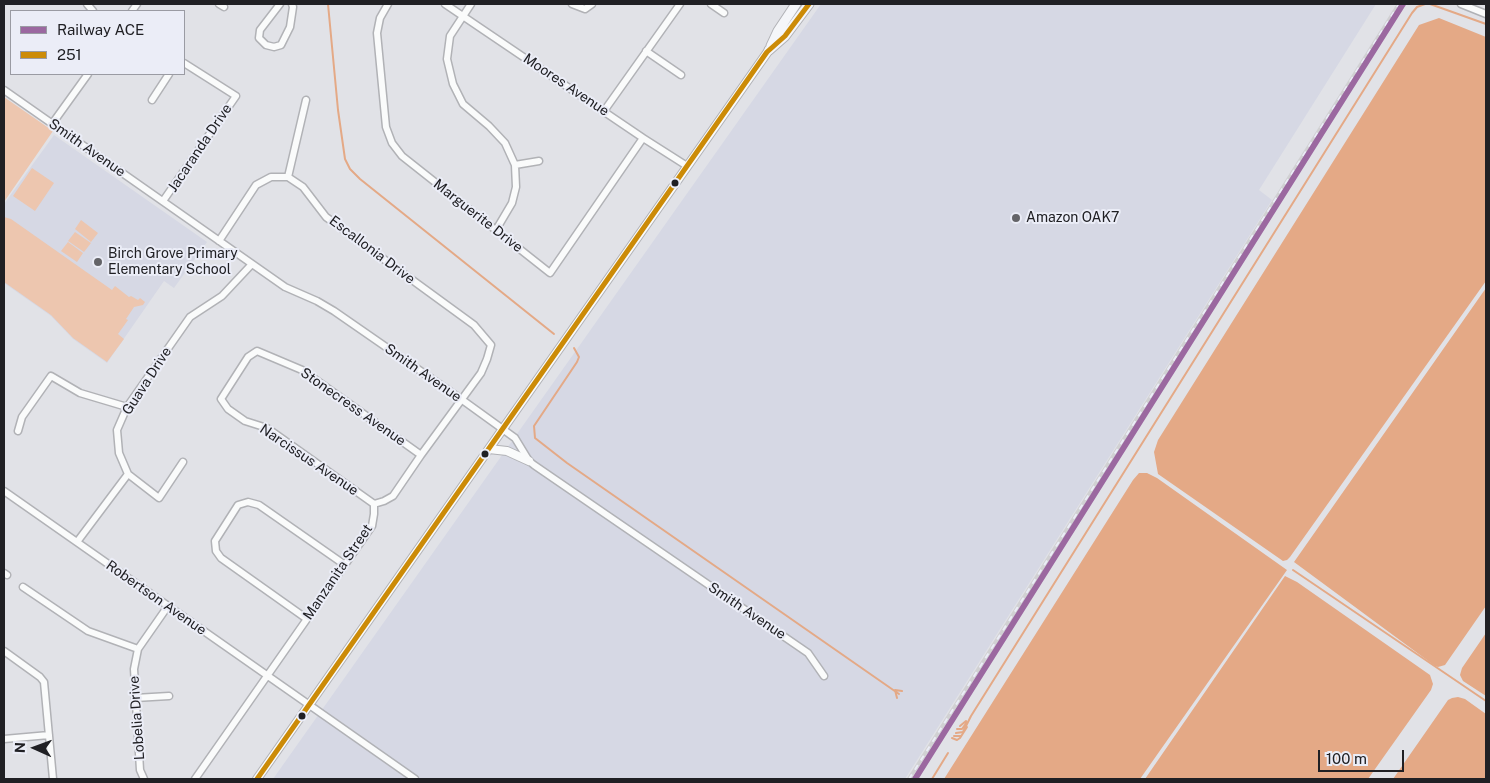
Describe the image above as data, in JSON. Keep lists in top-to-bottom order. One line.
{"streets":{"street":["Moores Avenue","Smith Avenue","Jacaranda Drive","Marguerite Drive","Escallonia Drive","Guava Drive","Stonecress Avenue","Narcissus Avenue","Manzanita Street","Robertson Avenue","Lobelia Drive"]},"crossings":[["Moores Avenue","Marguerite Drive"],["Smith Avenue","Jacaranda Drive"],["Smith Avenue","Guava Drive"],["Smith Avenue","Manzanita Street"],["Escallonia Drive","Manzanita Street"],["Stonecress Avenue","Narcissus Avenue"],["Stonecress Avenue","Manzanita Street"],["Narcissus Avenue","Manzanita Street"],["Manzanita Street","Robertson Avenue"],["Robertson Avenue","Lobelia Drive"]],"places":["Amazon OAK7","Birch Grove Primary Elementary School"],"lines":["rail line ACE","transit line 251"],"legend":["Railway ACE","251"],"scale_bar":"100 m","north":"left"}
